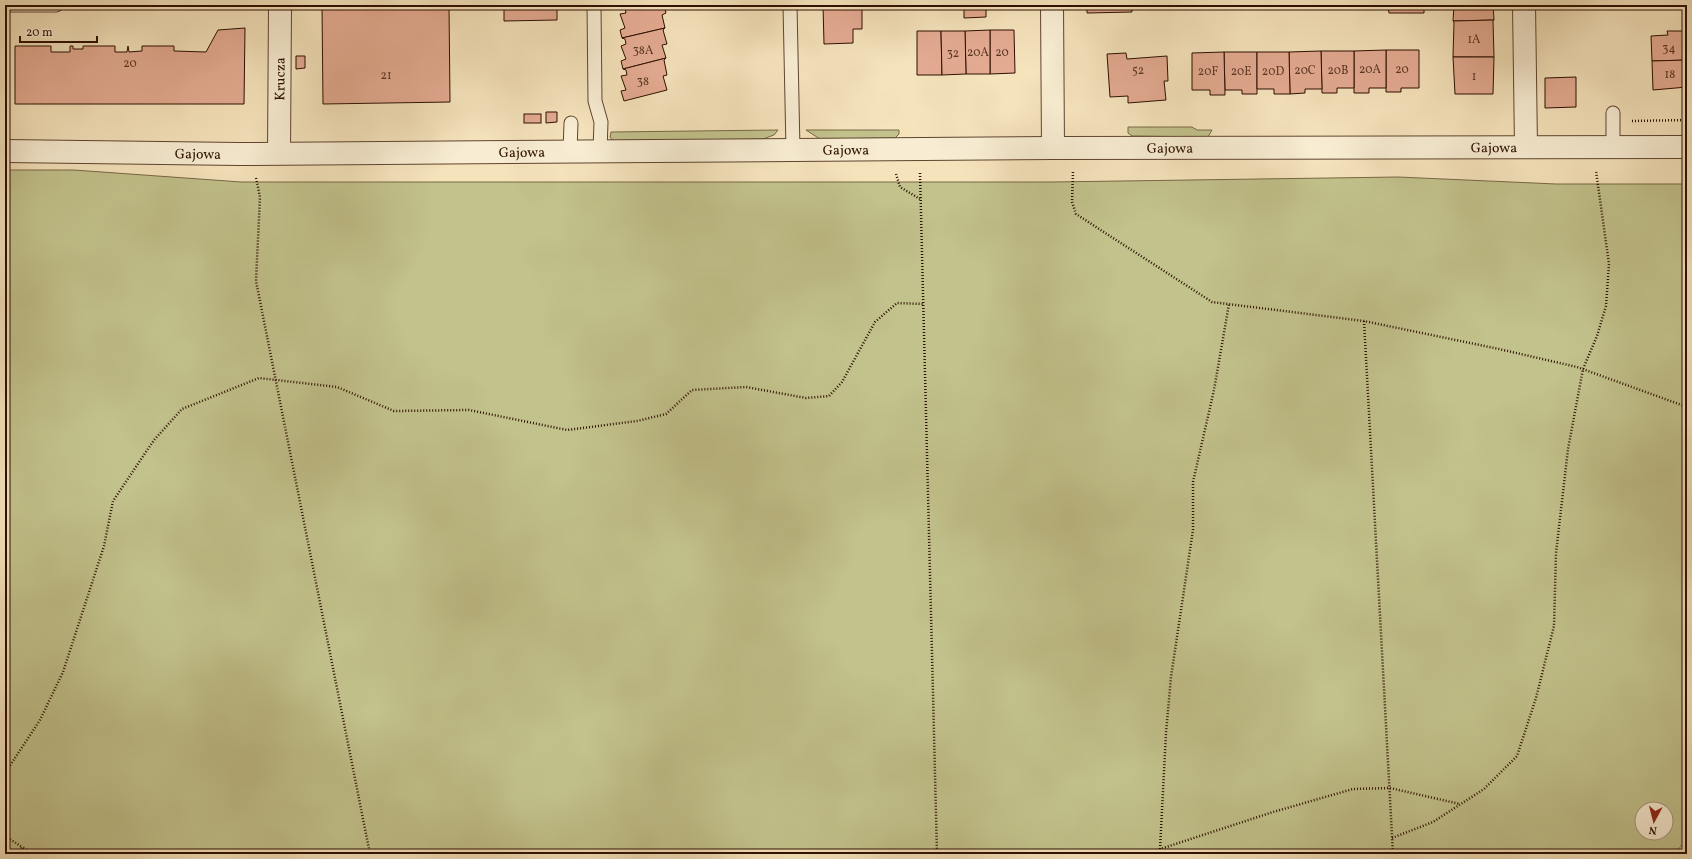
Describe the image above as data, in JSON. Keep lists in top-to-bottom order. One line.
{"streets":{"street":["Krucza","Gajowa"]},"crossings":[["Krucza","Gajowa"]],"house_numbers":["1A","34","38A","20A","20","32","20","20A","20","52","20C","20B","20F","20E","20D","18","21","1","38"],"scale_bar":"20 m","north":"bottom"}
